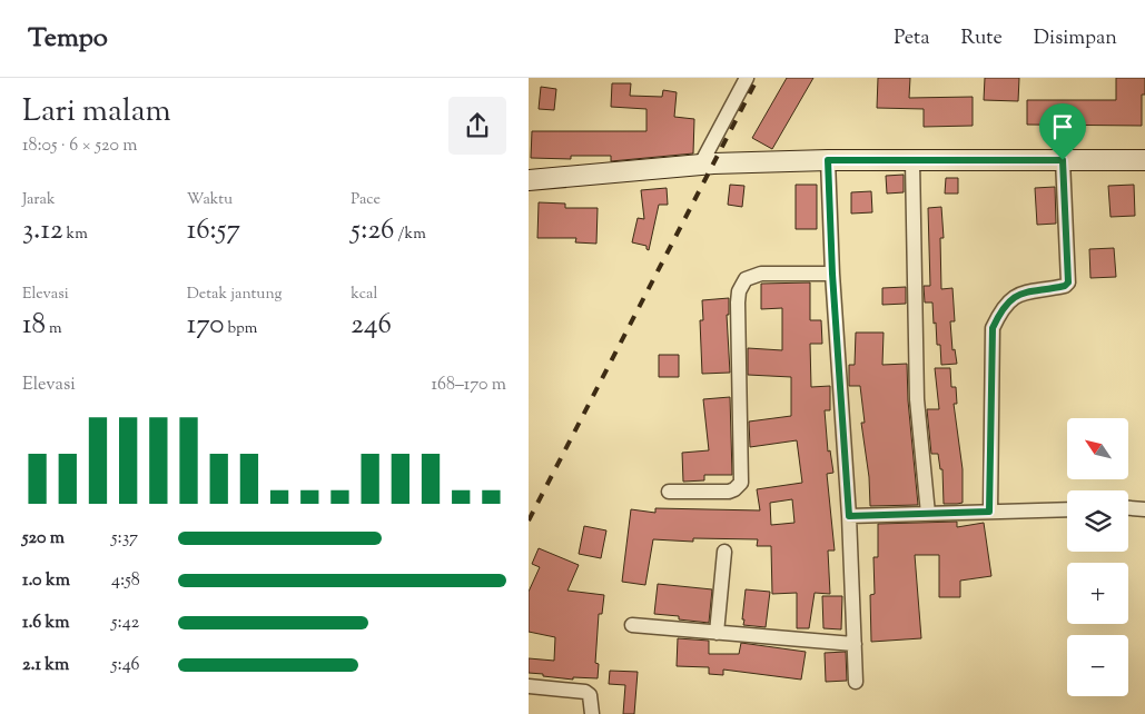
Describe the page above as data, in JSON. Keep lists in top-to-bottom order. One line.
{"north":"top left","page":{"header":"Tempo","nav":["Peta","Rute","Disimpan"],"heading":["Lari malam","18:05 · 6 × 520 m"],"stats":[["Jarak","3.12 km"],["Waktu","16:57"],["Pace","5:26 /km"],["Elevasi","18 m"],["Detak jantung","170 bpm"],["kcal","246"]],"chart":["Elevasi","168–170 m"],"map_buttons":["+","−"],"list":[{"name":"520 m","note":"5:37"},{"name":"1.0 km","note":"4:58"},{"name":"1.6 km","note":"5:42"},{"name":"2.1 km","note":"5:46"}]}}
